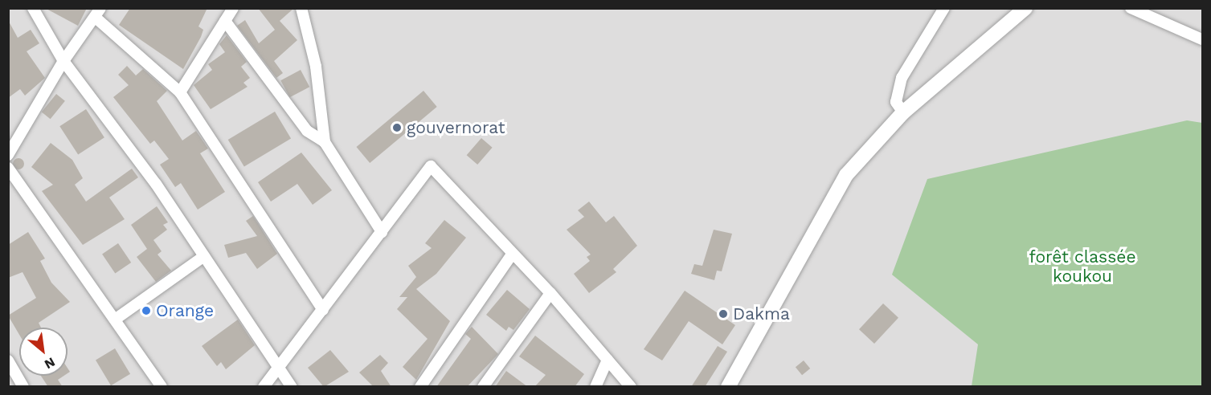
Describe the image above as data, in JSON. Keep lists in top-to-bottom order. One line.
{"parks":["forêt classée koukou"],"places":["gouvernorat","Orange","Dakma"],"north":"bottom right"}
